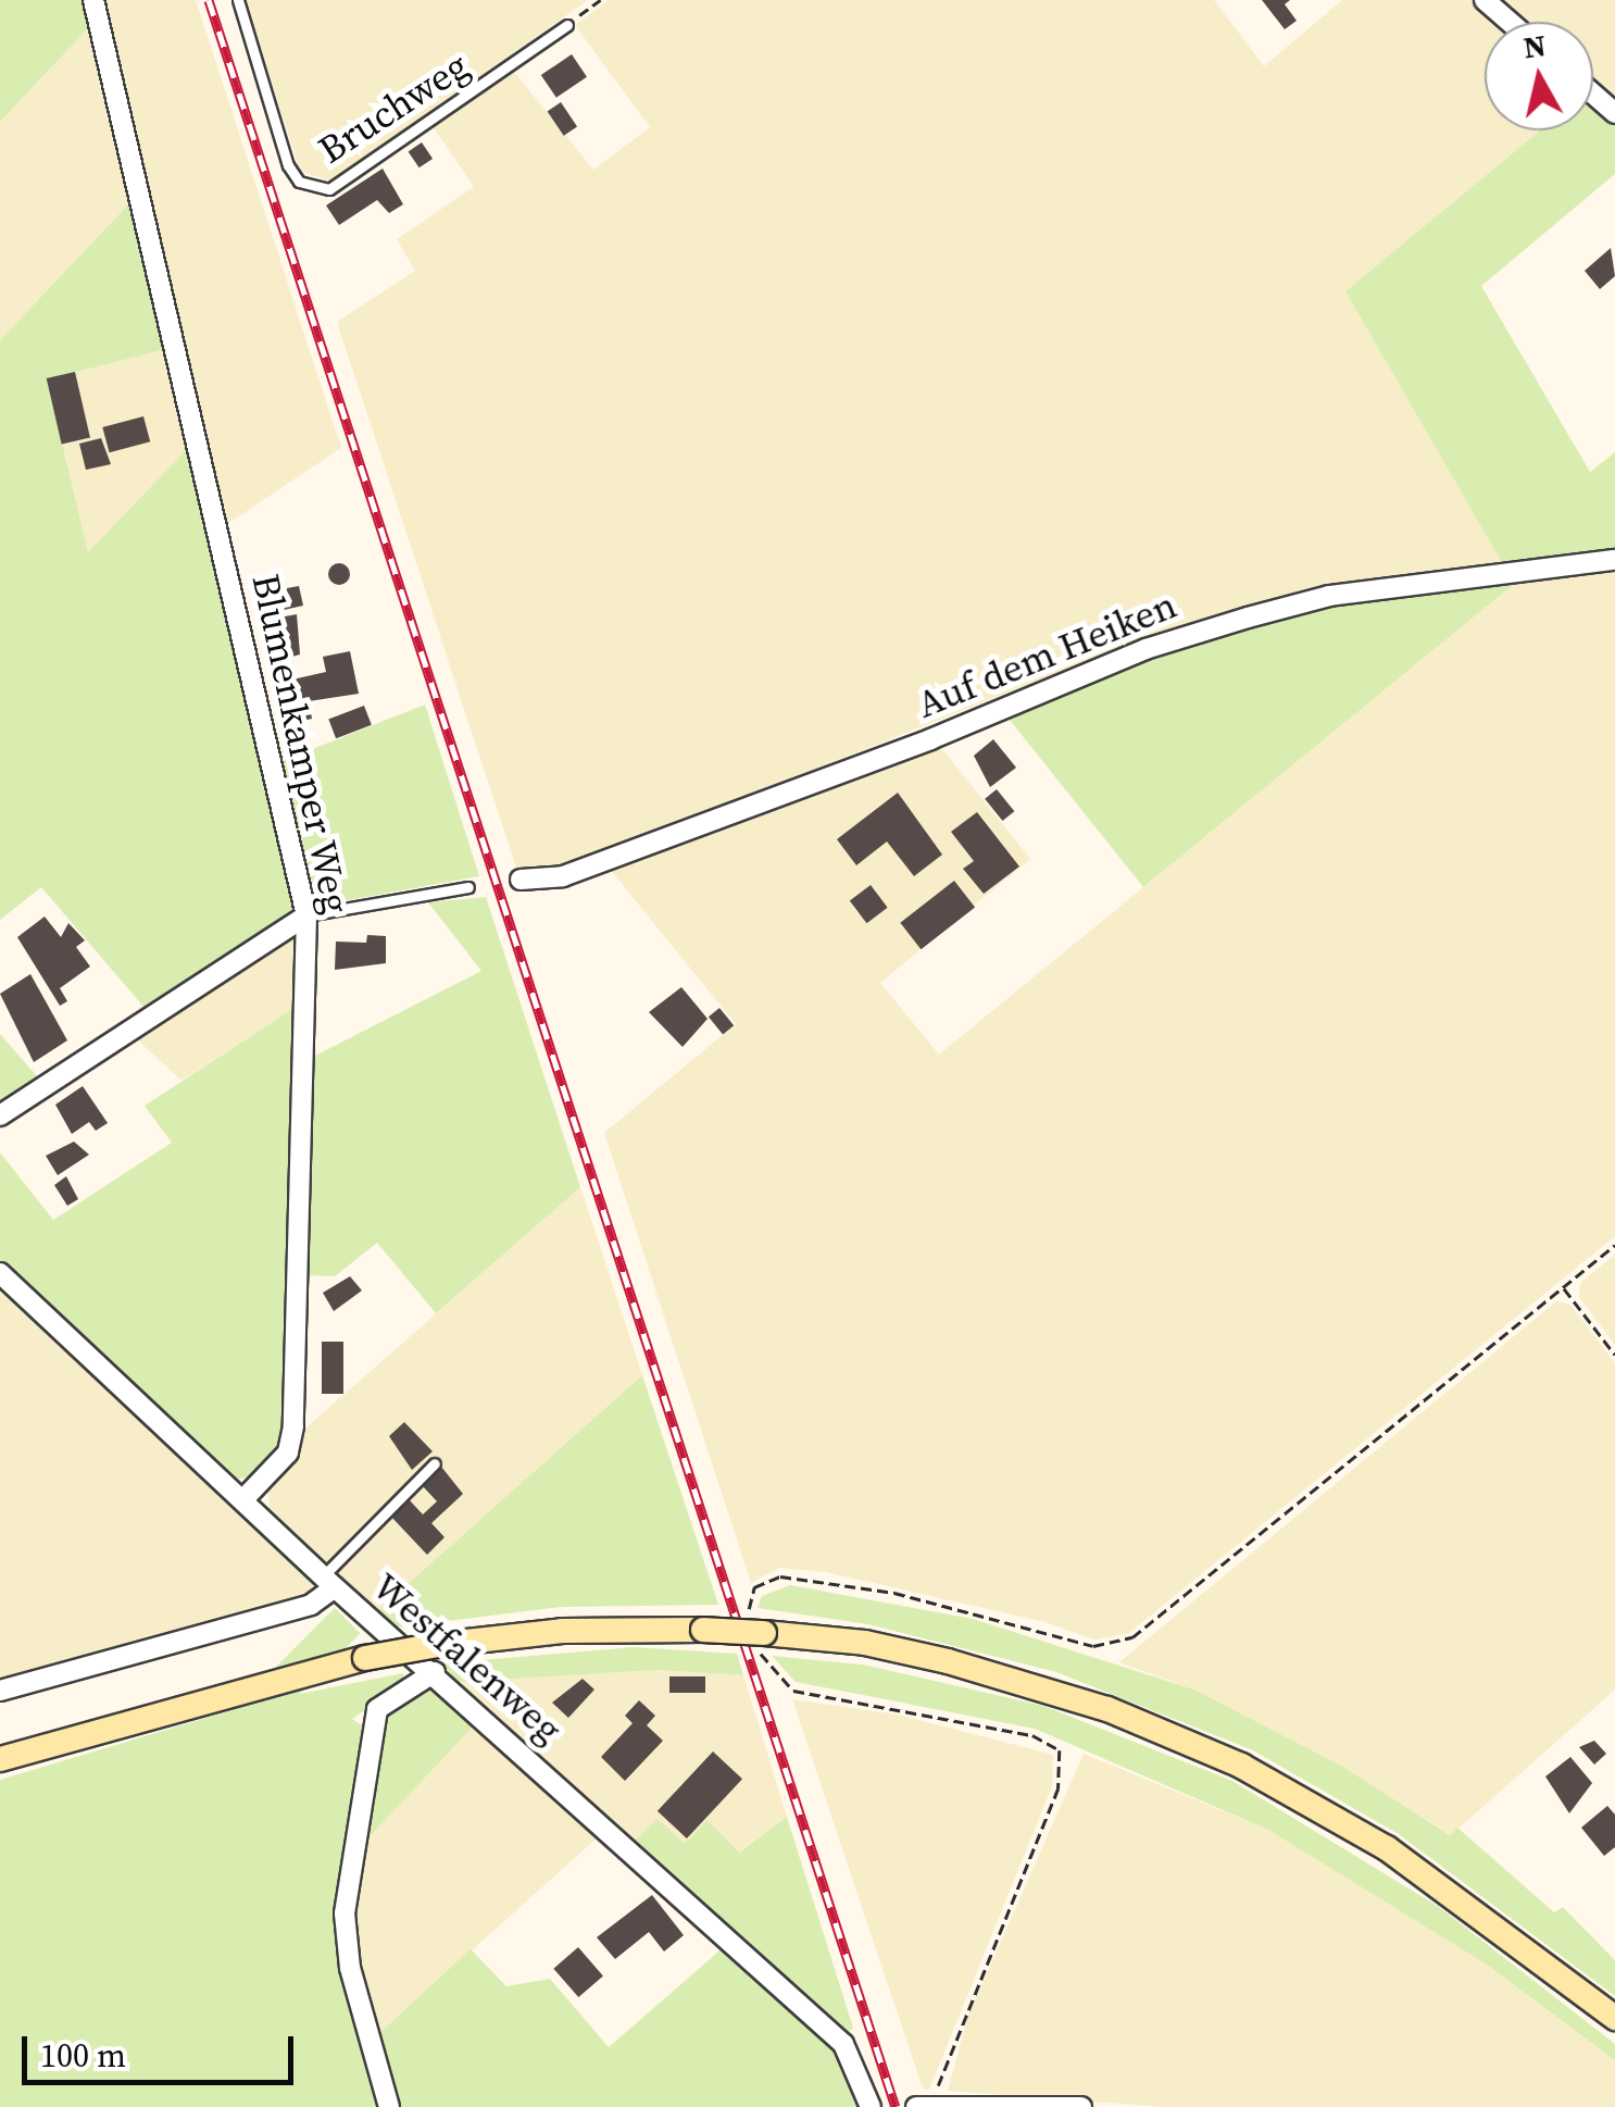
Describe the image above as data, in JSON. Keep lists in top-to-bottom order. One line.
{"streets":{"street":["Auf dem Heiken","Blumenkamper Weg","Westfalenweg"],"lane":["Bruchweg"]},"crossings":[["Blumenkamper Weg","Westfalenweg"]],"scale_bar":"100 m","north":"top"}
